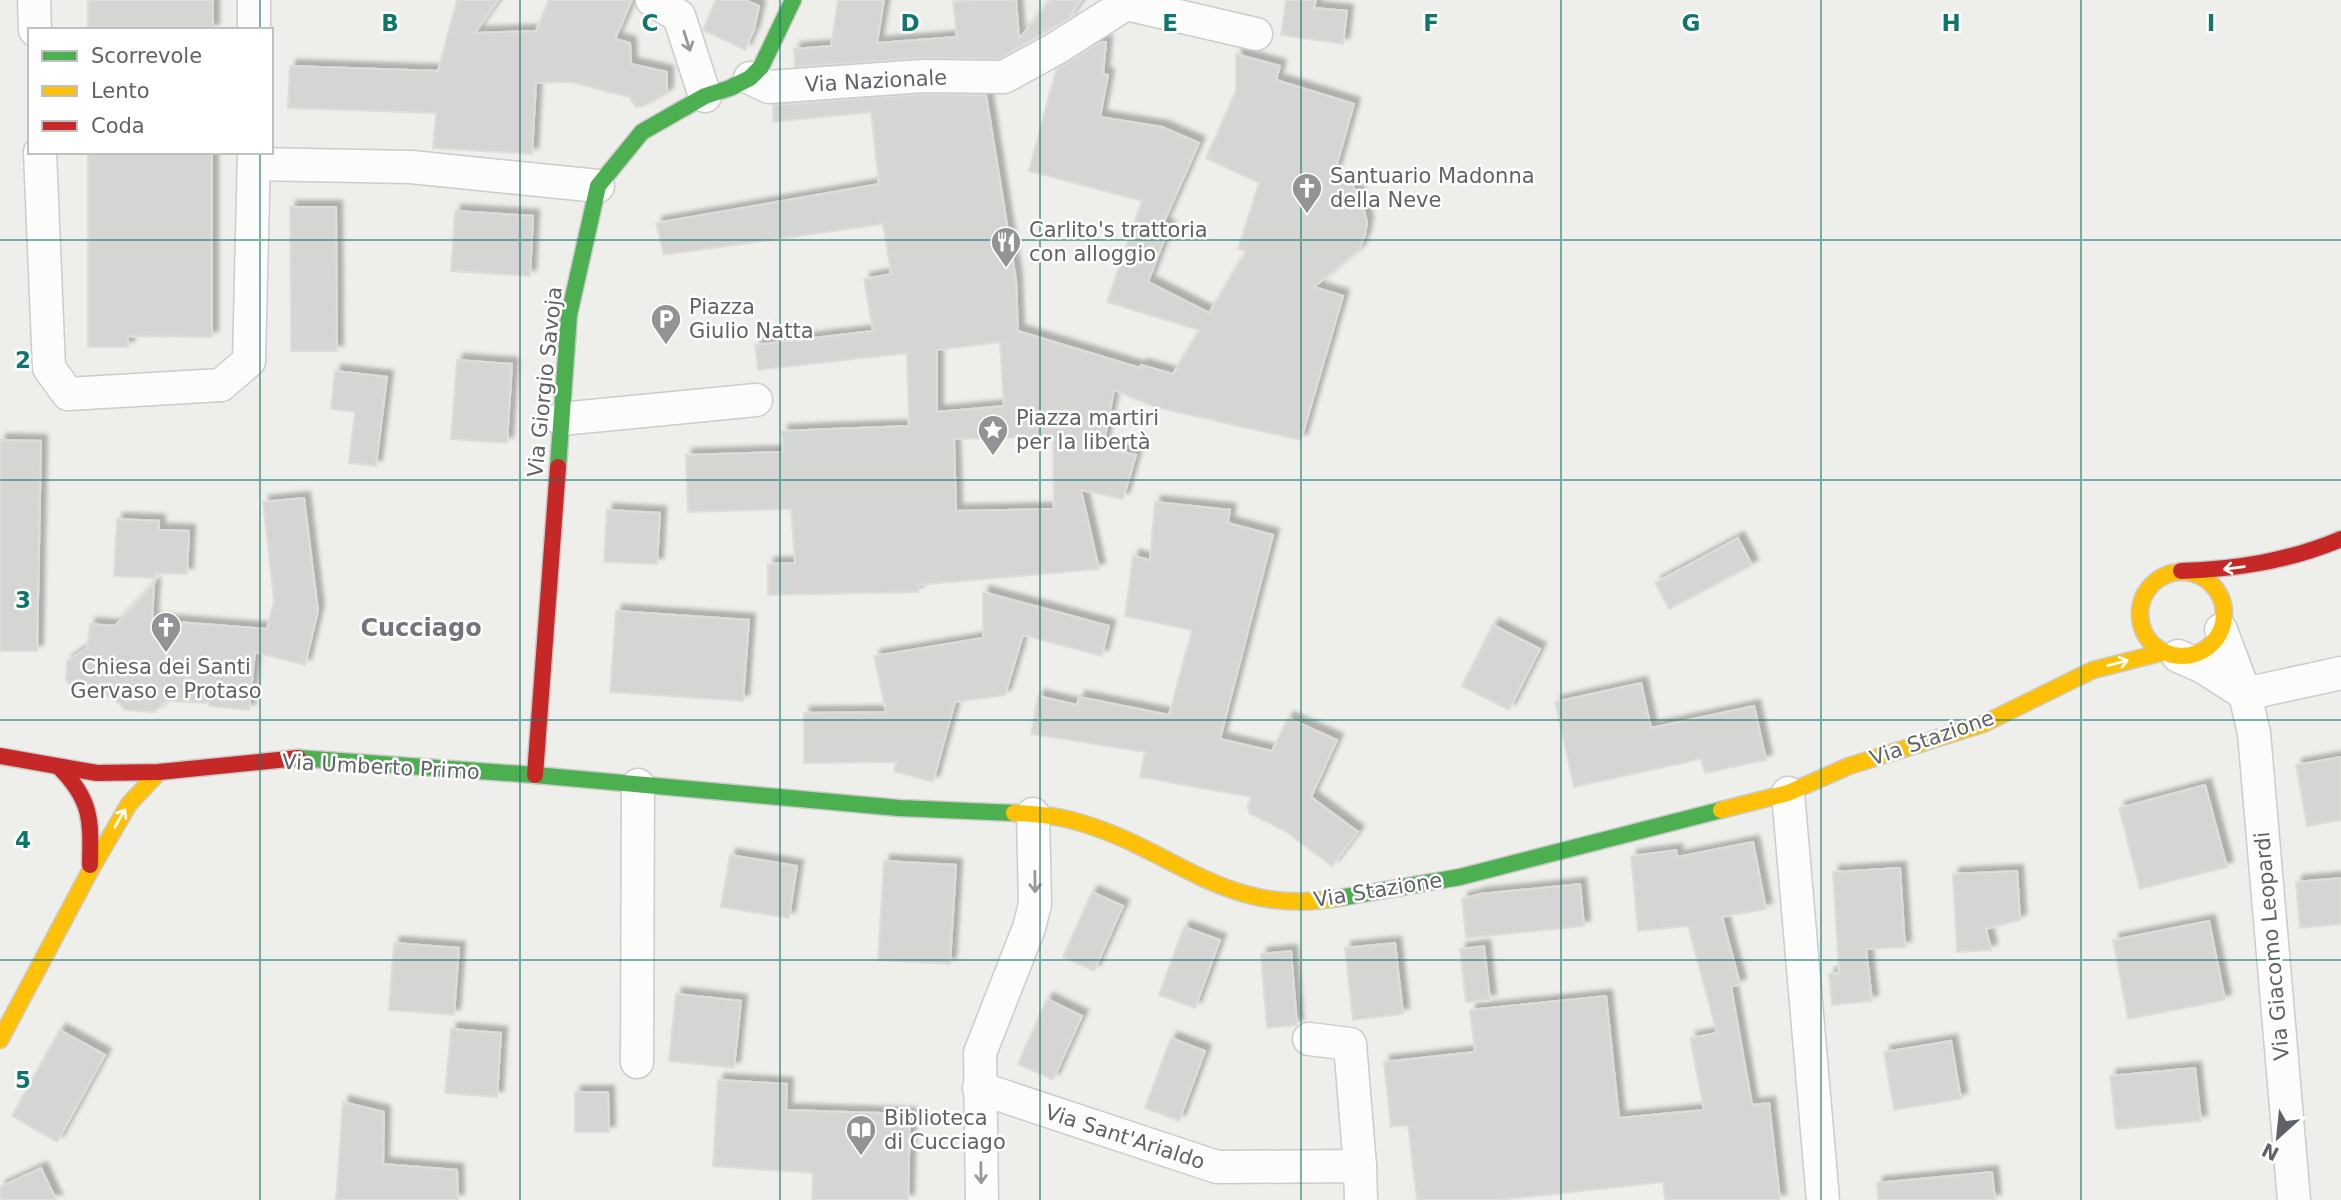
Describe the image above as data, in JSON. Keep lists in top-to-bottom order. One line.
{"streets":{"main road":["Via Giorgio Savoja","Via Stazione","Via Umberto Primo"],"street":["Via Nazionale","Via Giacomo Leopardi","Via Sant'Arialdo"]},"crossings":[["Via Nazionale","Via Giorgio Savoja"],["Via Giorgio Savoja","Via Umberto Primo"],["Via Stazione","Via Umberto Primo"],["Via Stazione","Via Giacomo Leopardi"]],"districts":["Cucciago"],"places":{"church":["Santuario Madonna della Neve","Chiesa dei Santi Gervaso e Protaso"],"restaurant":["Carlito's trattoria con alloggio"],"parking":["Piazza Giulio Natta"],"place":["Piazza martiri per la libertà"],"library":["Biblioteca di Cucciago"]},"legend":["Scorrevole","Lento","Coda"],"north":"bottom left","grid":{"columns":["B","C","D","E","F","G","H","I"],"rows":["2","3","4","5"]}}
